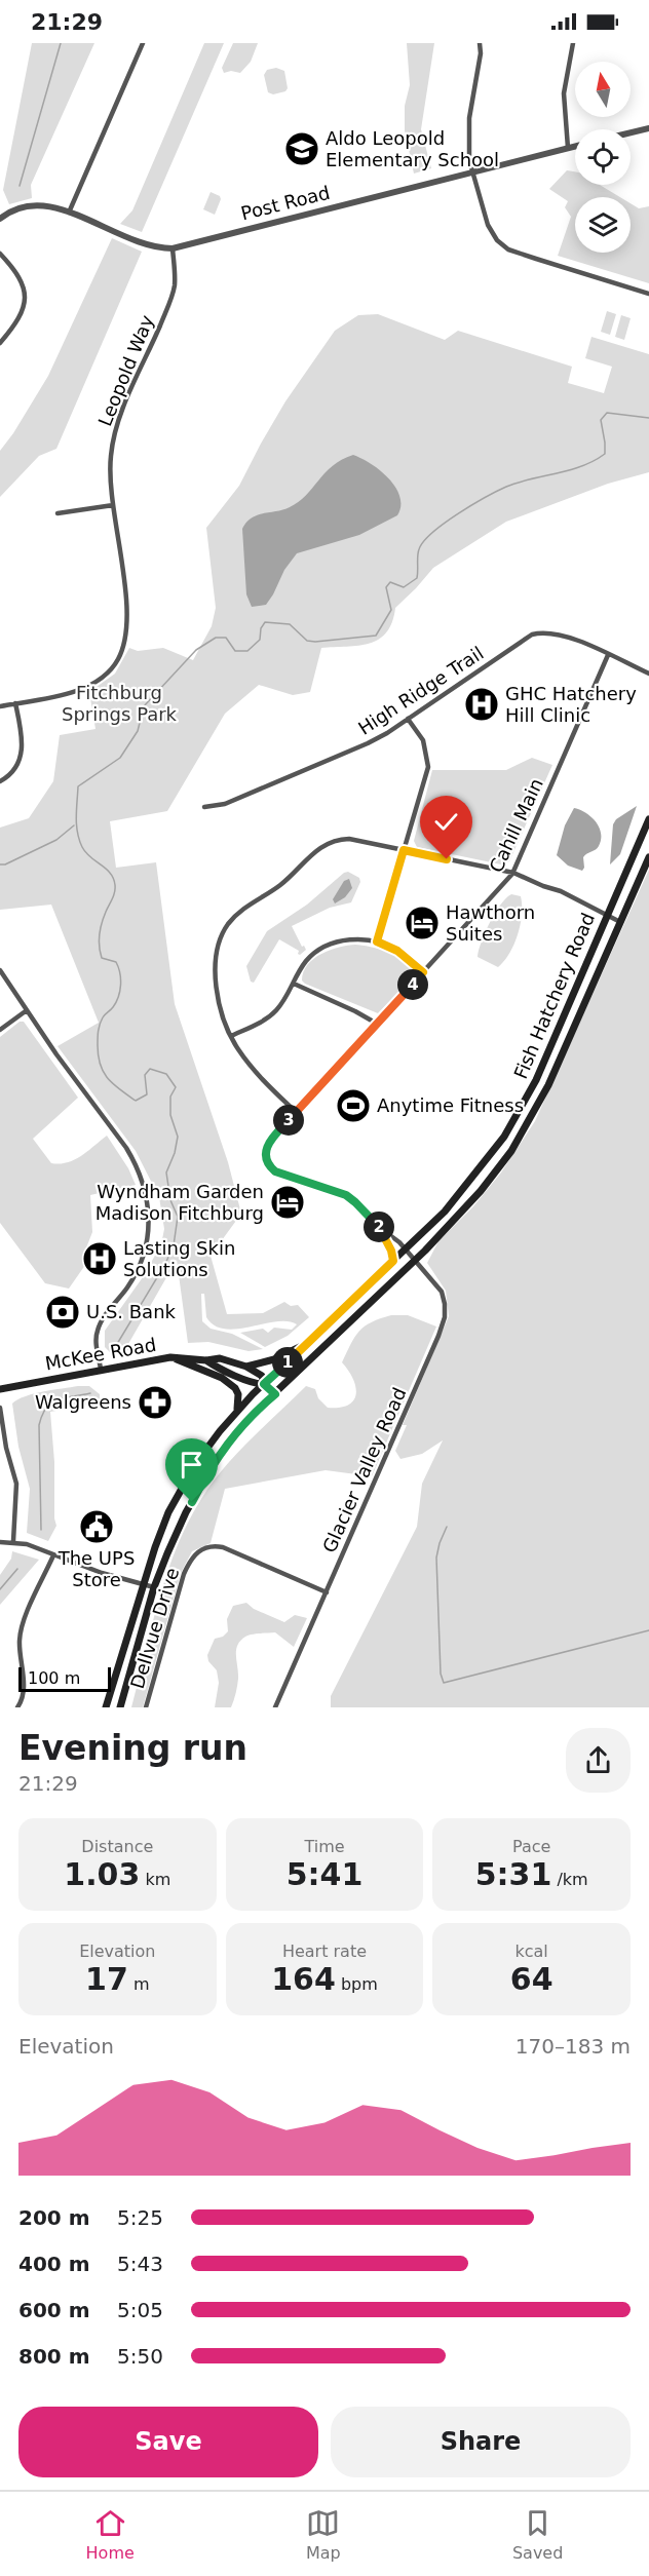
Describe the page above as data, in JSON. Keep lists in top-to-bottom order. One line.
{"streets":{"main road":["Fish Hatchery Road","McKee Road"],"street":["Post Road","Leopold Way","High Ridge Trail","Cahill Main","Glacier Valley Road","Dellvue Drive"]},"crossings":[["Post Road","Leopold Way"],["High Ridge Trail","Cahill Main"],["Cahill Main","Fish Hatchery Road"],["Cahill Main","Glacier Valley Road"],["Fish Hatchery Road","Glacier Valley Road"],["Glacier Valley Road","Dellvue Drive"]],"parks":["Fitchburg Springs Park"],"places":{"school or university":["Aldo Leopold Elementary School"],"hospital":["GHC Hatchery Hill Clinic","Lasting Skin Solutions"],"hotel":["Hawthorn Suites","Wyndham Garden Madison Fitchburg"],"sports":["Anytime Fitness"],"bank":["U.S. Bank"],"pharmacy":["Walgreens"],"public building":["The UPS Store"]},"scale_bar":"100 m","north":"top","page":{"status":"21:29","pins":["4","3","2","1"],"scale":"100 m","heading":["Evening run","21:29"],"stats":[["Distance","1.03 km"],["Time","5:41"],["Pace","5:31 /km"],["Elevation","17 m"],["Heart rate","164 bpm"],["kcal","64"]],"chart":["Elevation","170–183 m"],"list":[{"name":"200 m","note":"5:25"},{"name":"400 m","note":"5:43"},{"name":"600 m","note":"5:05"},{"name":"800 m","note":"5:50"}],"buttons":["Save","Share"],"tabs":["Home","Map","Saved"]}}
